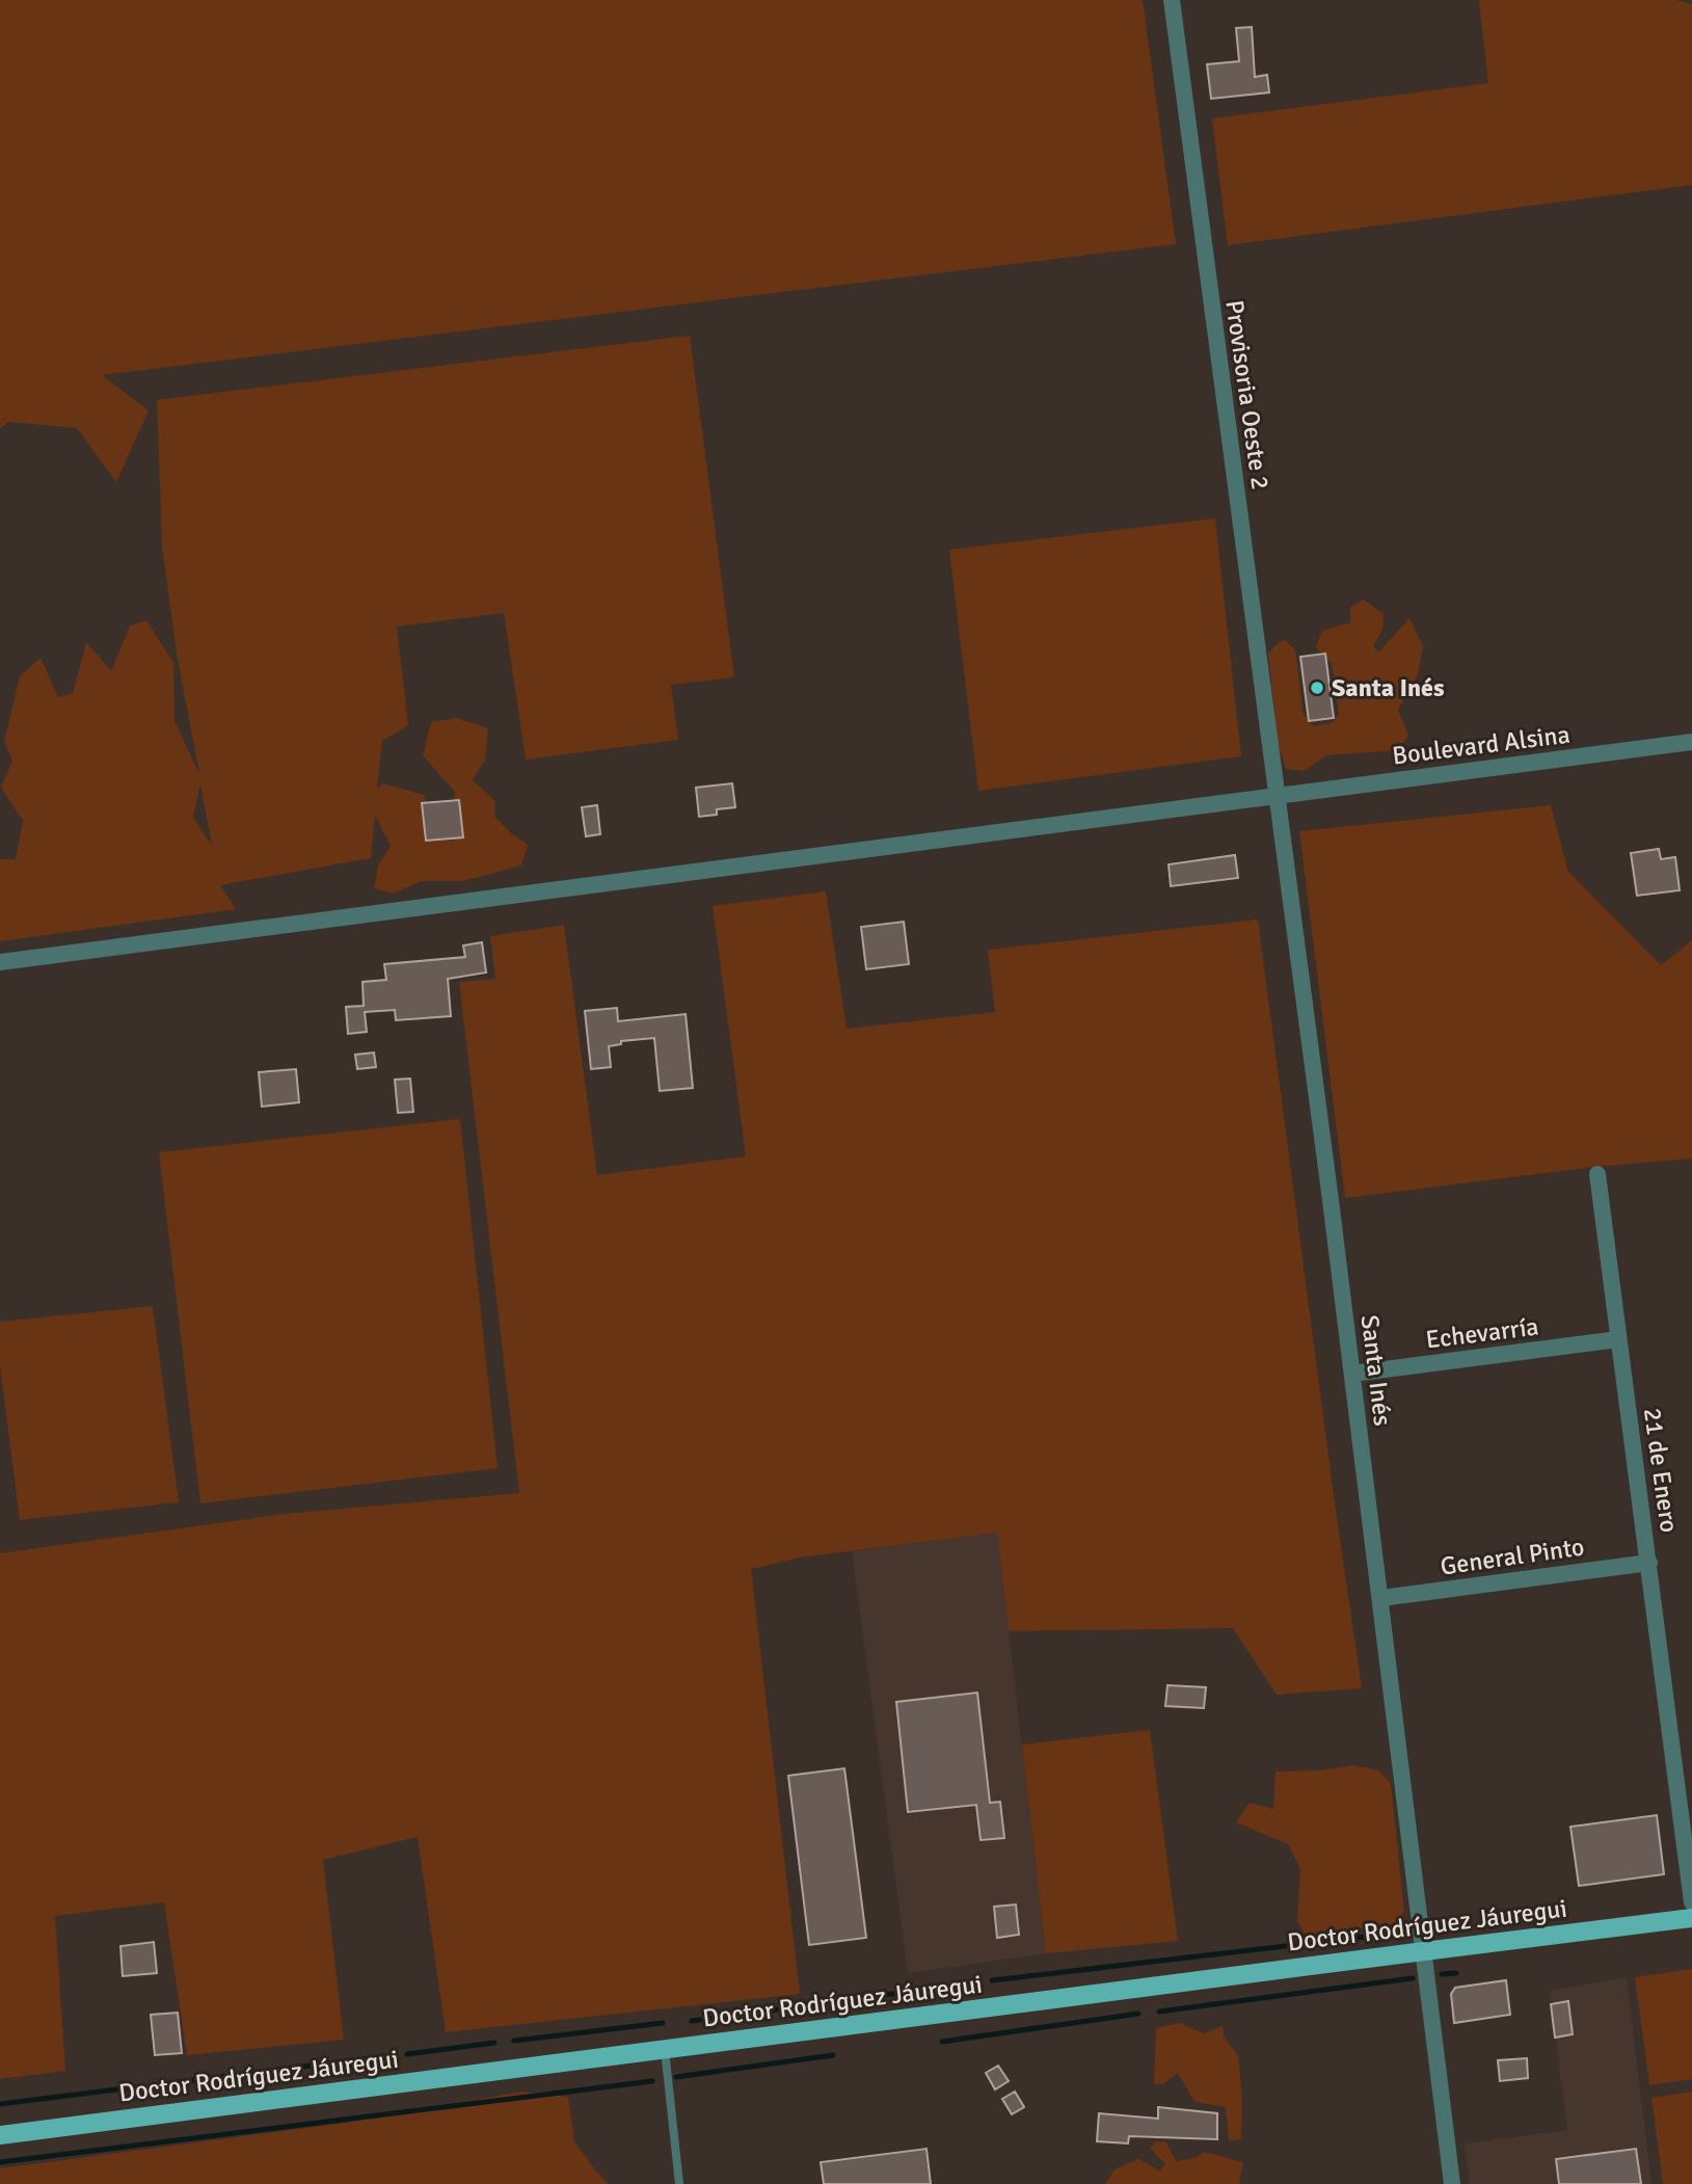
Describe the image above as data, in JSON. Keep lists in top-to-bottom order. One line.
{"streets":{"main road":["Doctor Rodríguez Jáuregui"],"street":["Provisoria Oeste 2","Boulevard Alsina","Echevarría","Santa Inés","21 de Enero","General Pinto"]},"crossings":[["Provisoria Oeste 2","Boulevard Alsina"],["Provisoria Oeste 2","Santa Inés"],["Boulevard Alsina","Santa Inés"],["Echevarría","Santa Inés"],["Echevarría","21 de Enero"],["Santa Inés","General Pinto"],["Santa Inés","Doctor Rodríguez Jáuregui"],["21 de Enero","General Pinto"]],"places":["Santa Inés"]}
